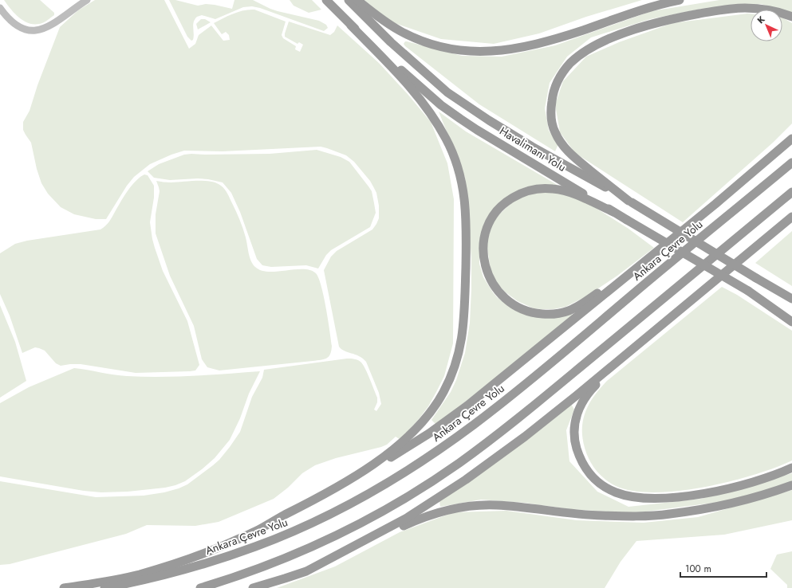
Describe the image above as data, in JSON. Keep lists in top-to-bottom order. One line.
{"streets":{"highway":["Havalimanı Yolu","Ankara Çevre Yolu"]},"scale_bar":"100 m","north":"top left"}
